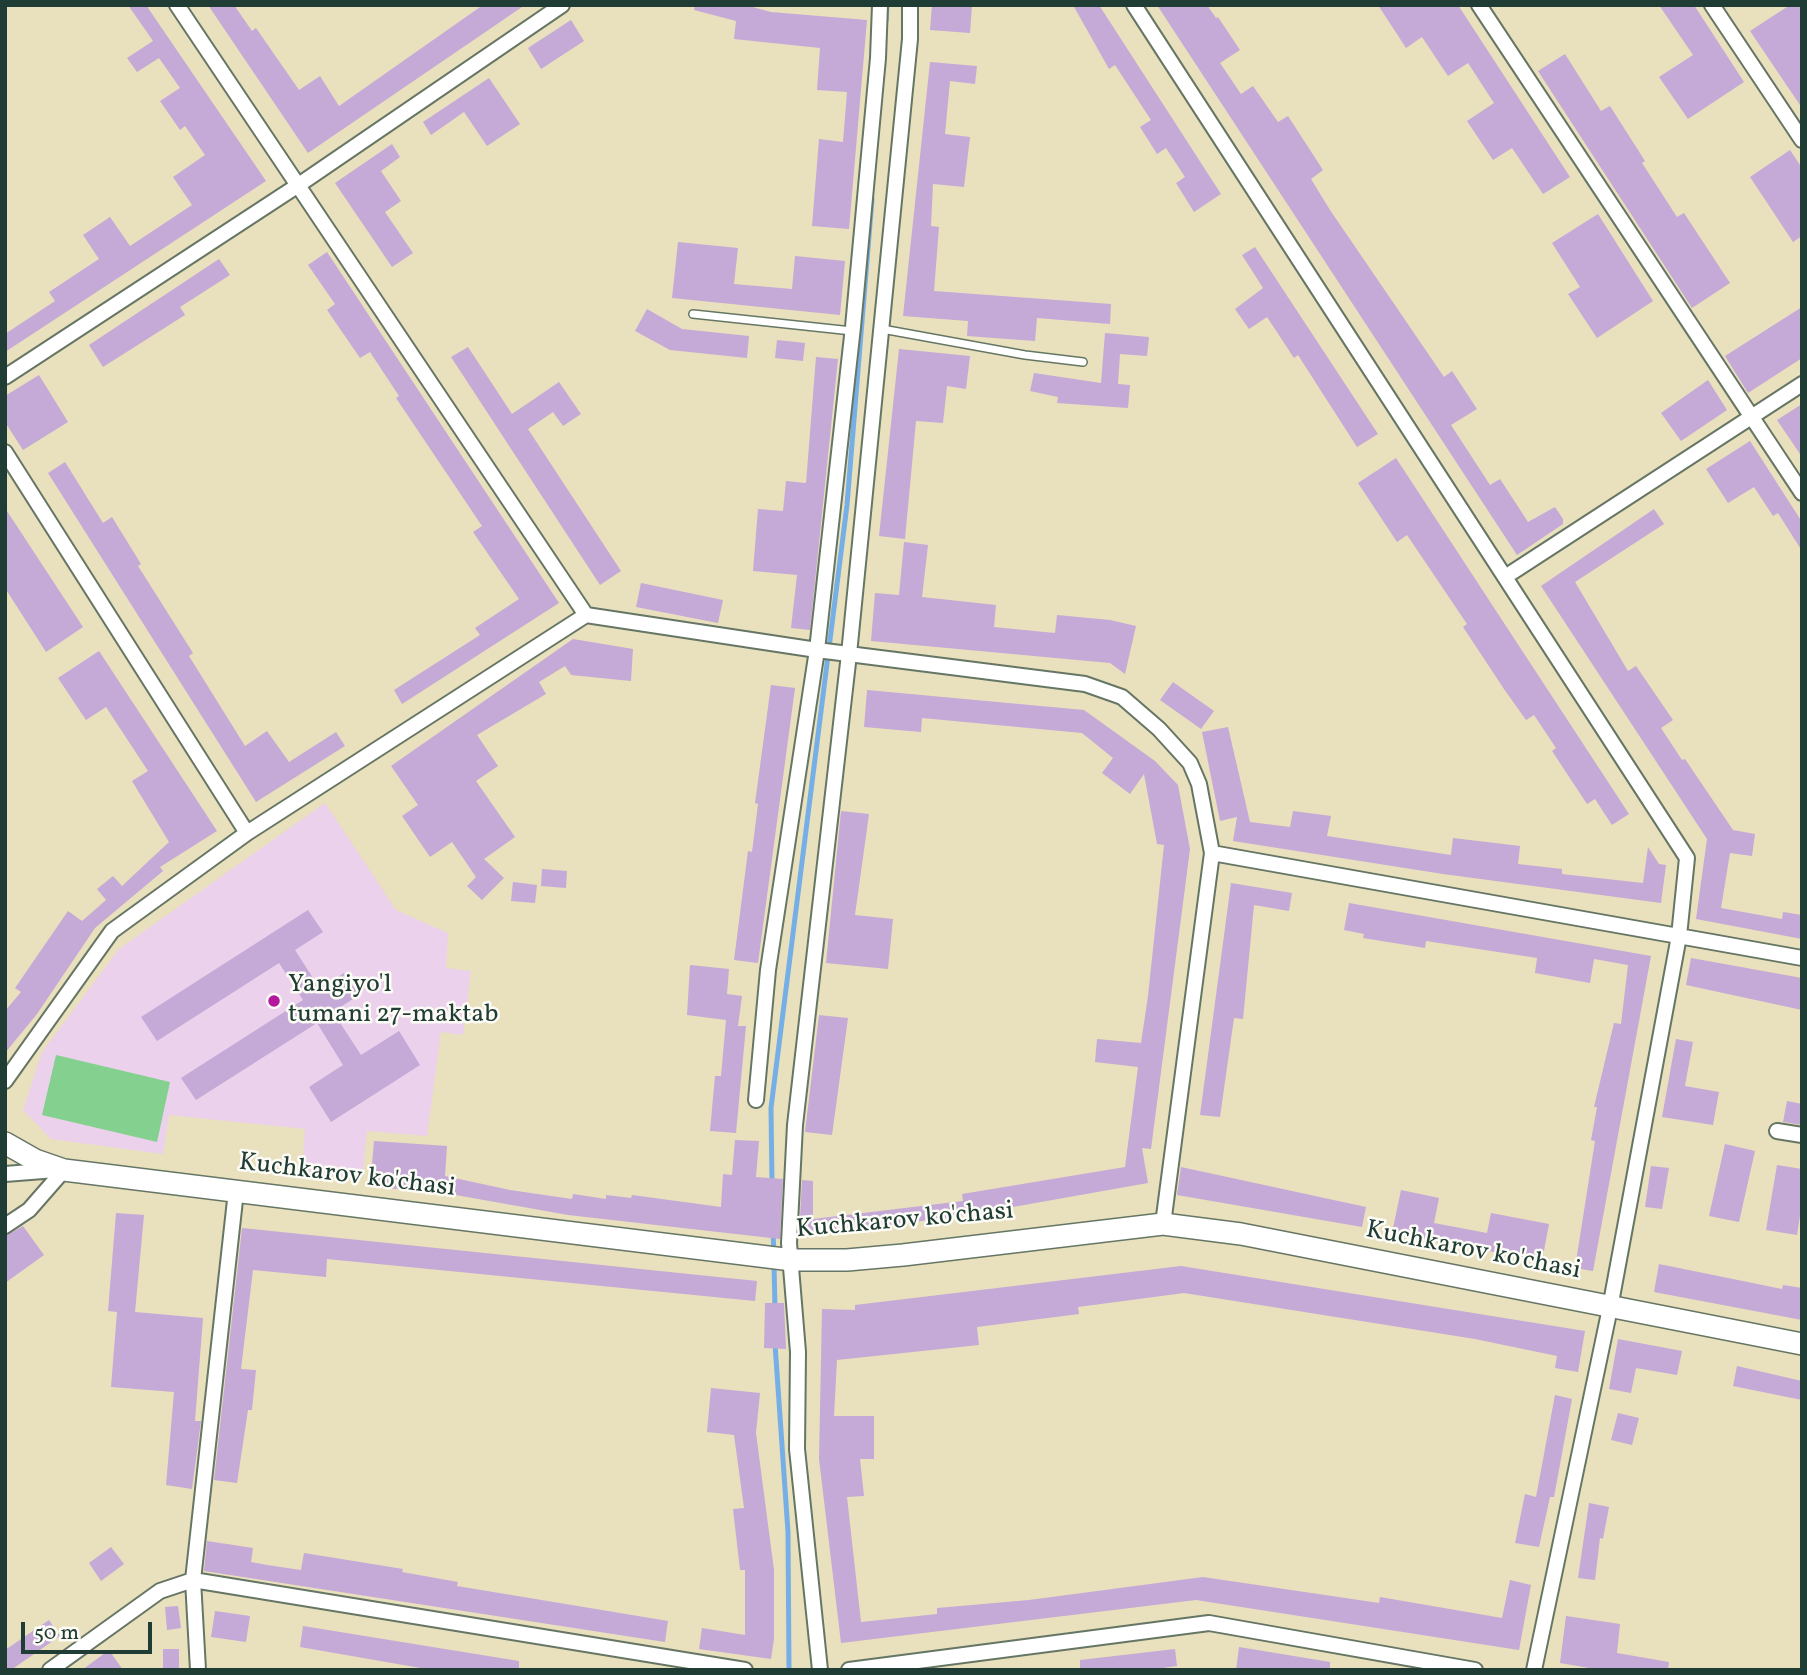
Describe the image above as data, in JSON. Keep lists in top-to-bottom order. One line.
{"streets":{"main road":["Kuchkarov ko'chasi"]},"places":["Yangiyo'l tumani 27-maktab"],"scale_bar":"50 m"}
